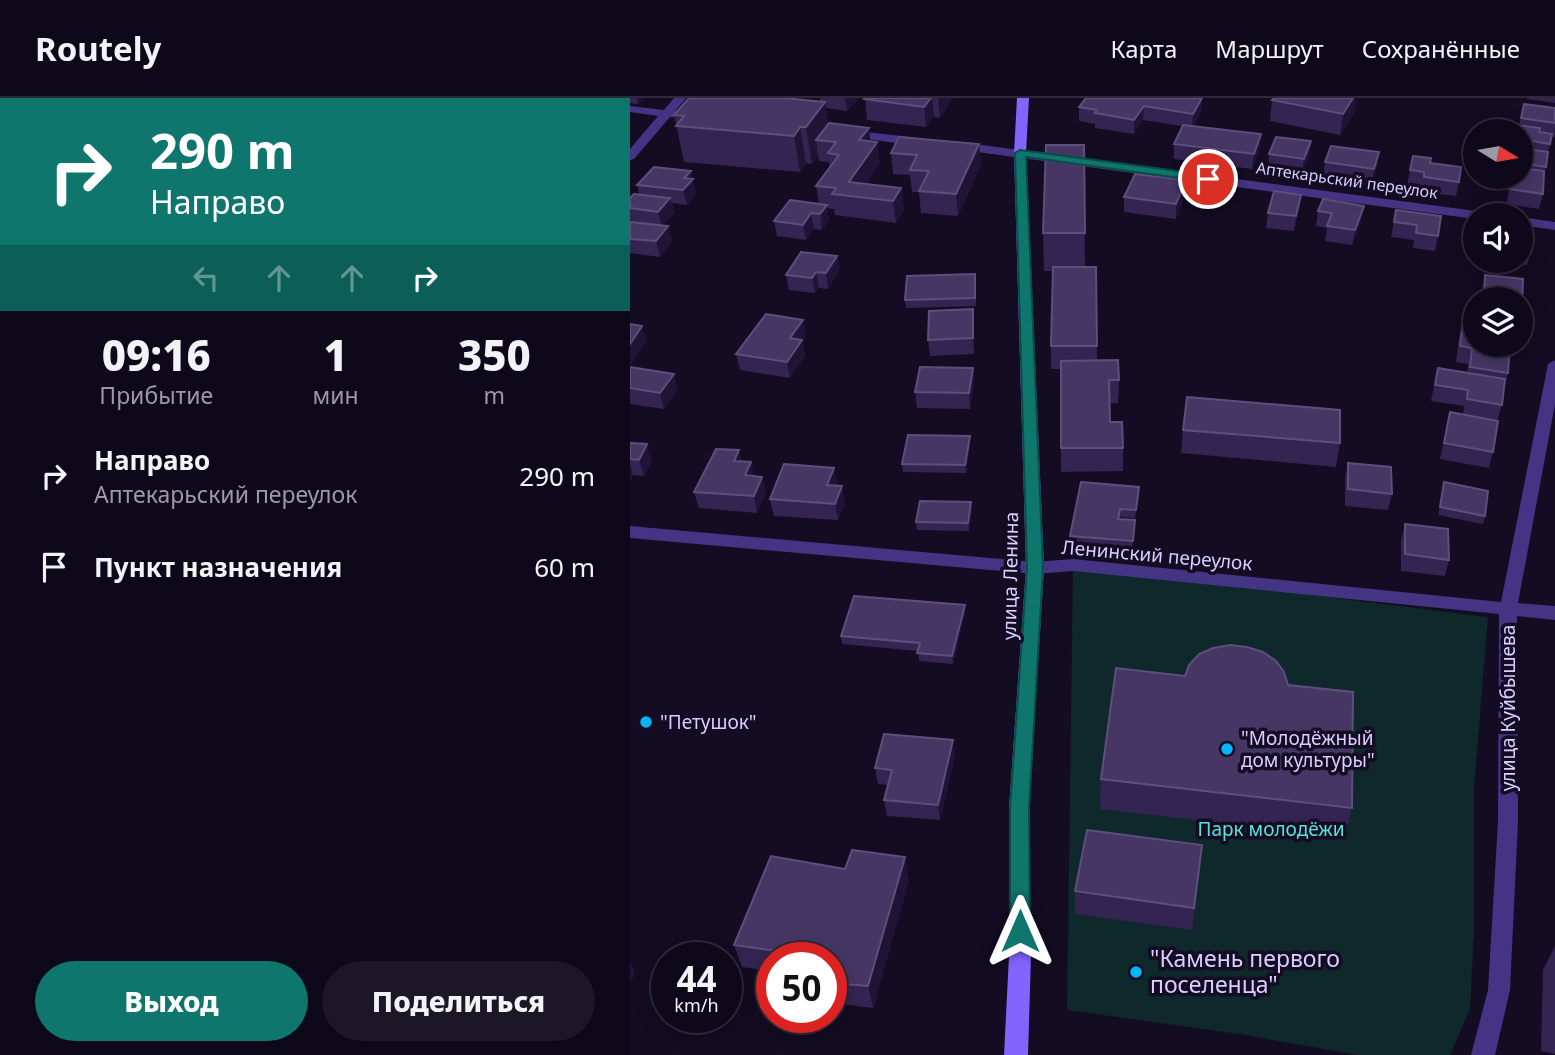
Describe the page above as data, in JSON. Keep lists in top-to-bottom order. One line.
{"streets":{"main road":["улица Ленина"],"street":["Аптекарьский переулок","Ленинский переулок","улица Куйбышева"]},"crossings":[["Аптекарьский переулок","улица Ленина"],["Ленинский переулок","улица Ленина"],["Ленинский переулок","улица Куйбышева"]],"parks":["Парк молодёжи"],"places":["\"Петушок\"","\"Молодёжный дом культуры\"","\"Камень первого поселенца\""],"north":"right","page":{"header":"Routely","nav":["Карта","Маршрут","Сохранённые"],"turn":["290 m","Направо"],"eta":["09:16","Прибытие","1","мин","350","m"],"list":[{"name":"Направо","note":"Аптекарьский переулок","value":"290 m"},{"name":"Пункт назначения","value":"60 m"}],"speed":"44 km/h","limit":"50","buttons":["Выход","Поделиться"]}}
